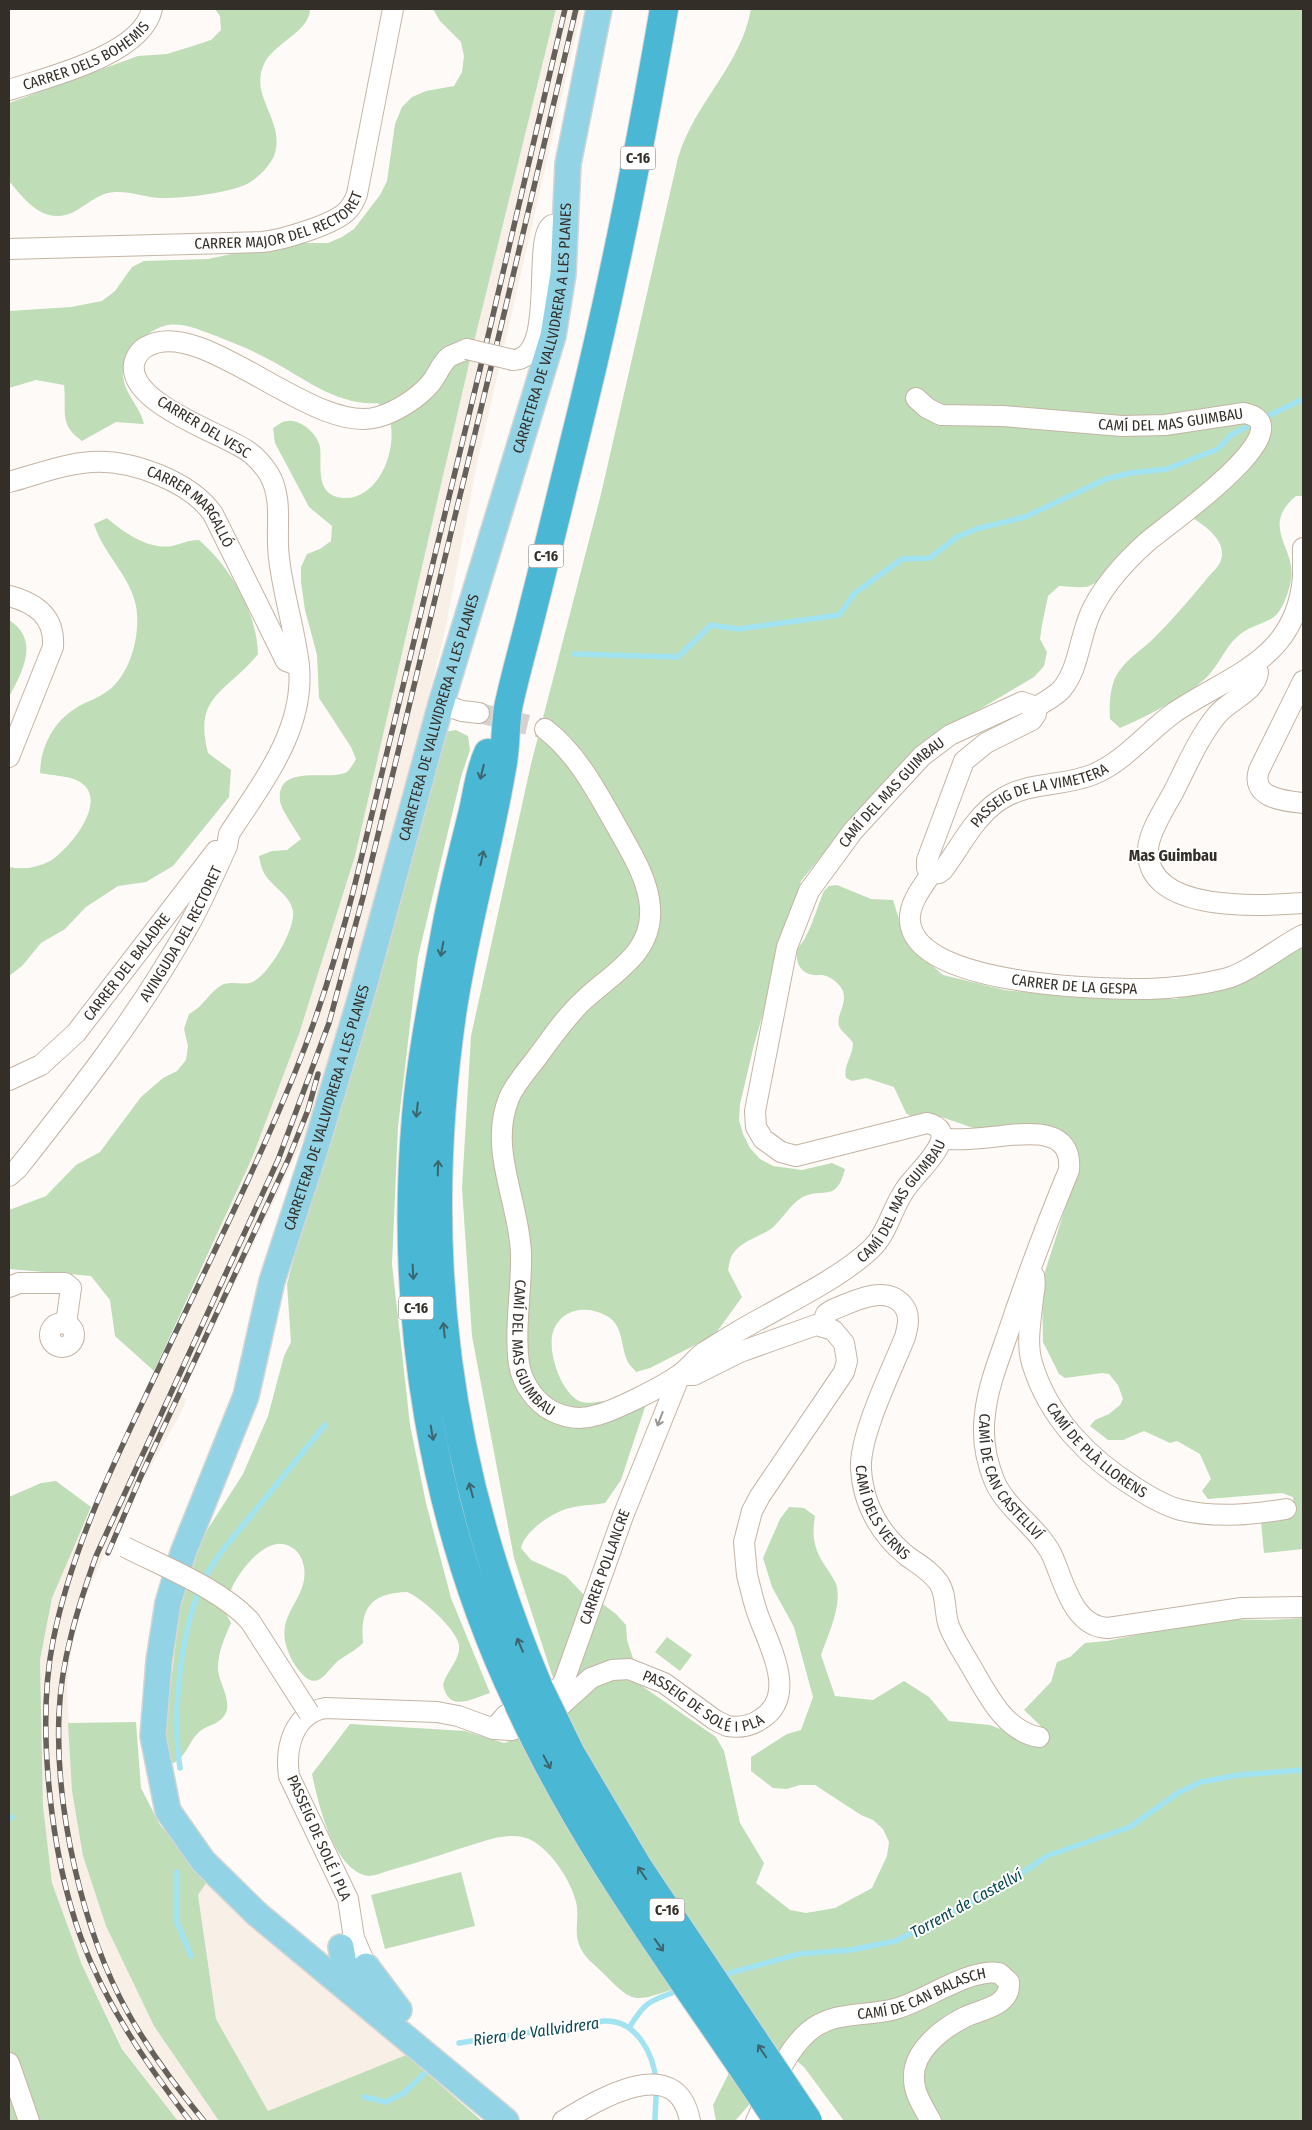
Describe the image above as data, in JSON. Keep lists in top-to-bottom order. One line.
{"streets":{"highway":["C-16"],"main road":["CARRETERA DE VALLVIDRERA A LES PLANES"],"street":["CARRER DELS BOHEMIS","CARRER MAJOR DEL RECTORET","CAMÍ DEL MAS GUIMBAU","CARRER DEL VESC","CARRER MARGALLÓ","PASSEIG DE LA VIMETERA","AVINGUDA DEL RECTORET","CARRER DEL BALADRE","CARRER DE LA GESPA","CAMÍ DE PLÀ LLORENS","CAMÍ DE CAN CASTELLVÍ","CAMÍ DELS VERNS","CARRER POLLANCRE","PASSEIG DE SOLÉ I PLA","CAMÍ DE CAN BALASCH"]},"crossings":[["CARRETERA DE VALLVIDRERA A LES PLANES","CARRER DEL VESC"],["CAMÍ DEL MAS GUIMBAU","CAMÍ DE CAN CASTELLVÍ"],["CAMÍ DEL MAS GUIMBAU","CARRER POLLANCRE"],["CARRER DEL VESC","CARRER MARGALLÓ"],["CARRER DEL VESC","AVINGUDA DEL RECTORET"],["CARRER MARGALLÓ","AVINGUDA DEL RECTORET"],["PASSEIG DE LA VIMETERA","CARRER DE LA GESPA"],["AVINGUDA DEL RECTORET","CARRER DEL BALADRE"],["CAMÍ DE PLÀ LLORENS","CAMÍ DE CAN CASTELLVÍ"],["CAMÍ DELS VERNS","PASSEIG DE SOLÉ I PLA"],["CARRER POLLANCRE","PASSEIG DE SOLÉ I PLA"]],"one_way":["CARRER POLLANCRE"],"districts":["Mas Guimbau"],"water":["Torrent de Castellví","Riera de Vallvidrera"]}
